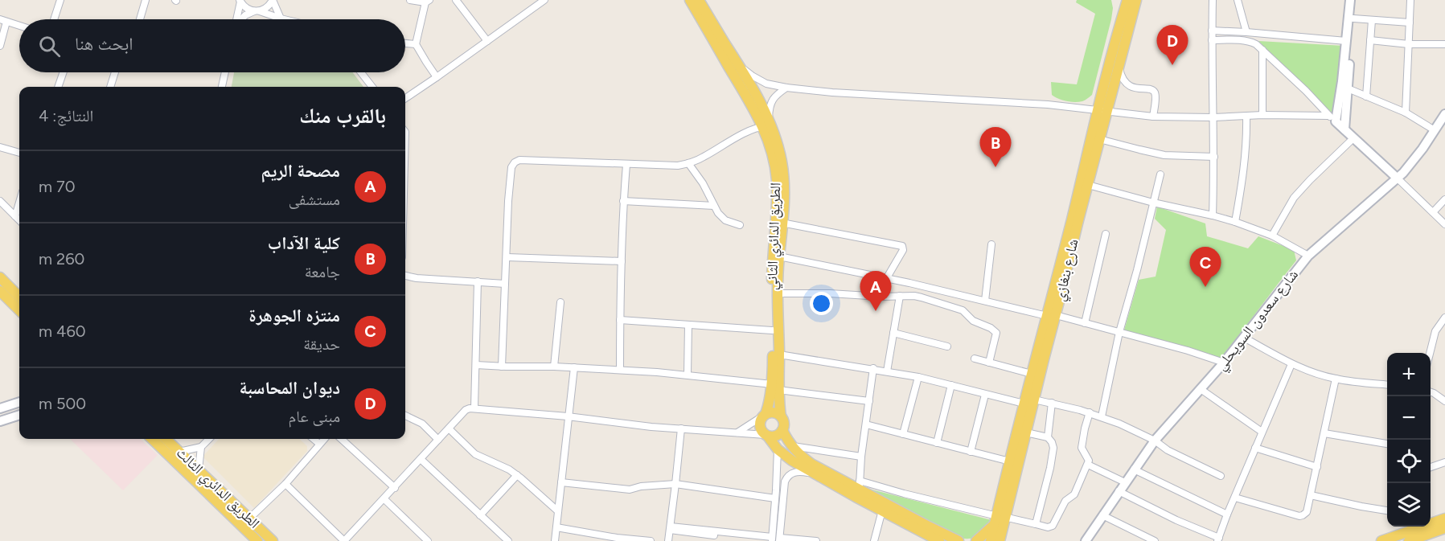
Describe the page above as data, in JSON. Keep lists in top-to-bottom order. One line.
{"streets":{"main road":["الطريق الدائري الثاني","شارع بنغازي","شارع سعدون السويحلي","الطريق الدائري الثالث"]},"page":{"search":"ابحث هنا","pins":["D","B","C","A"],"heading":["بالقرب منك","النتائج: 4"],"list":[{"mark":"A","name":"مصحة الريم","note":"مستشفى","value":"70 m"},{"mark":"B","name":"كلية الآداب","note":"جامعة","value":"260 m"},{"mark":"C","name":"منتزه الجوهرة","note":"حديقة","value":"460 m"},{"mark":"D","name":"ديوان المحاسبة","note":"مبنى عام","value":"500 m"}],"map_buttons":["+","−"]}}
